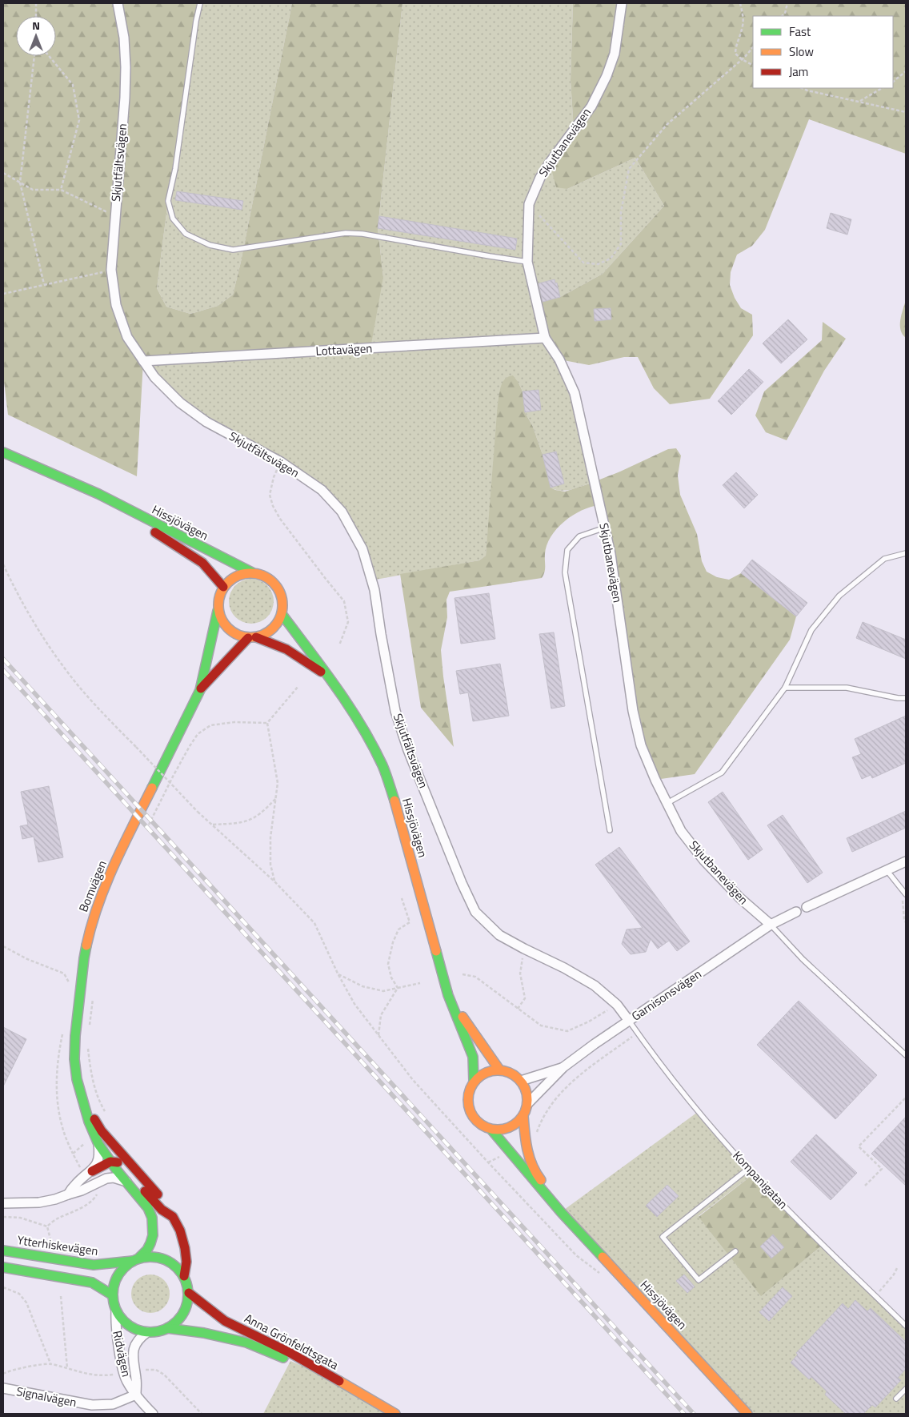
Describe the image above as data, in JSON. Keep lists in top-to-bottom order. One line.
{"streets":{"main road":["Hissjövägen","Bomvägen","Ytterhiskevägen","Anna Grönfeldtsgata"],"street":["Skjutbanevägen","Skjutfältsvägen","Lottavägen","Garnisonsvägen","Ridvägen","Signalvägen"],"lane":["Kompanigatan"]},"crossings":[["Skjutbanevägen","Lottavägen"],["Skjutbanevägen","Garnisonsvägen"],["Skjutfältsvägen","Lottavägen"],["Skjutfältsvägen","Garnisonsvägen"],["Skjutfältsvägen","Kompanigatan"],["Hissjövägen","Bomvägen"],["Hissjövägen","Garnisonsvägen"],["Bomvägen","Ytterhiskevägen"],["Bomvägen","Anna Grönfeldtsgata"],["Bomvägen","Ridvägen"],["Garnisonsvägen","Kompanigatan"],["Ytterhiskevägen","Anna Grönfeldtsgata"],["Ytterhiskevägen","Ridvägen"],["Anna Grönfeldtsgata","Ridvägen"],["Ridvägen","Signalvägen"]],"legend":["Fast","Slow","Jam"],"north":"top"}
